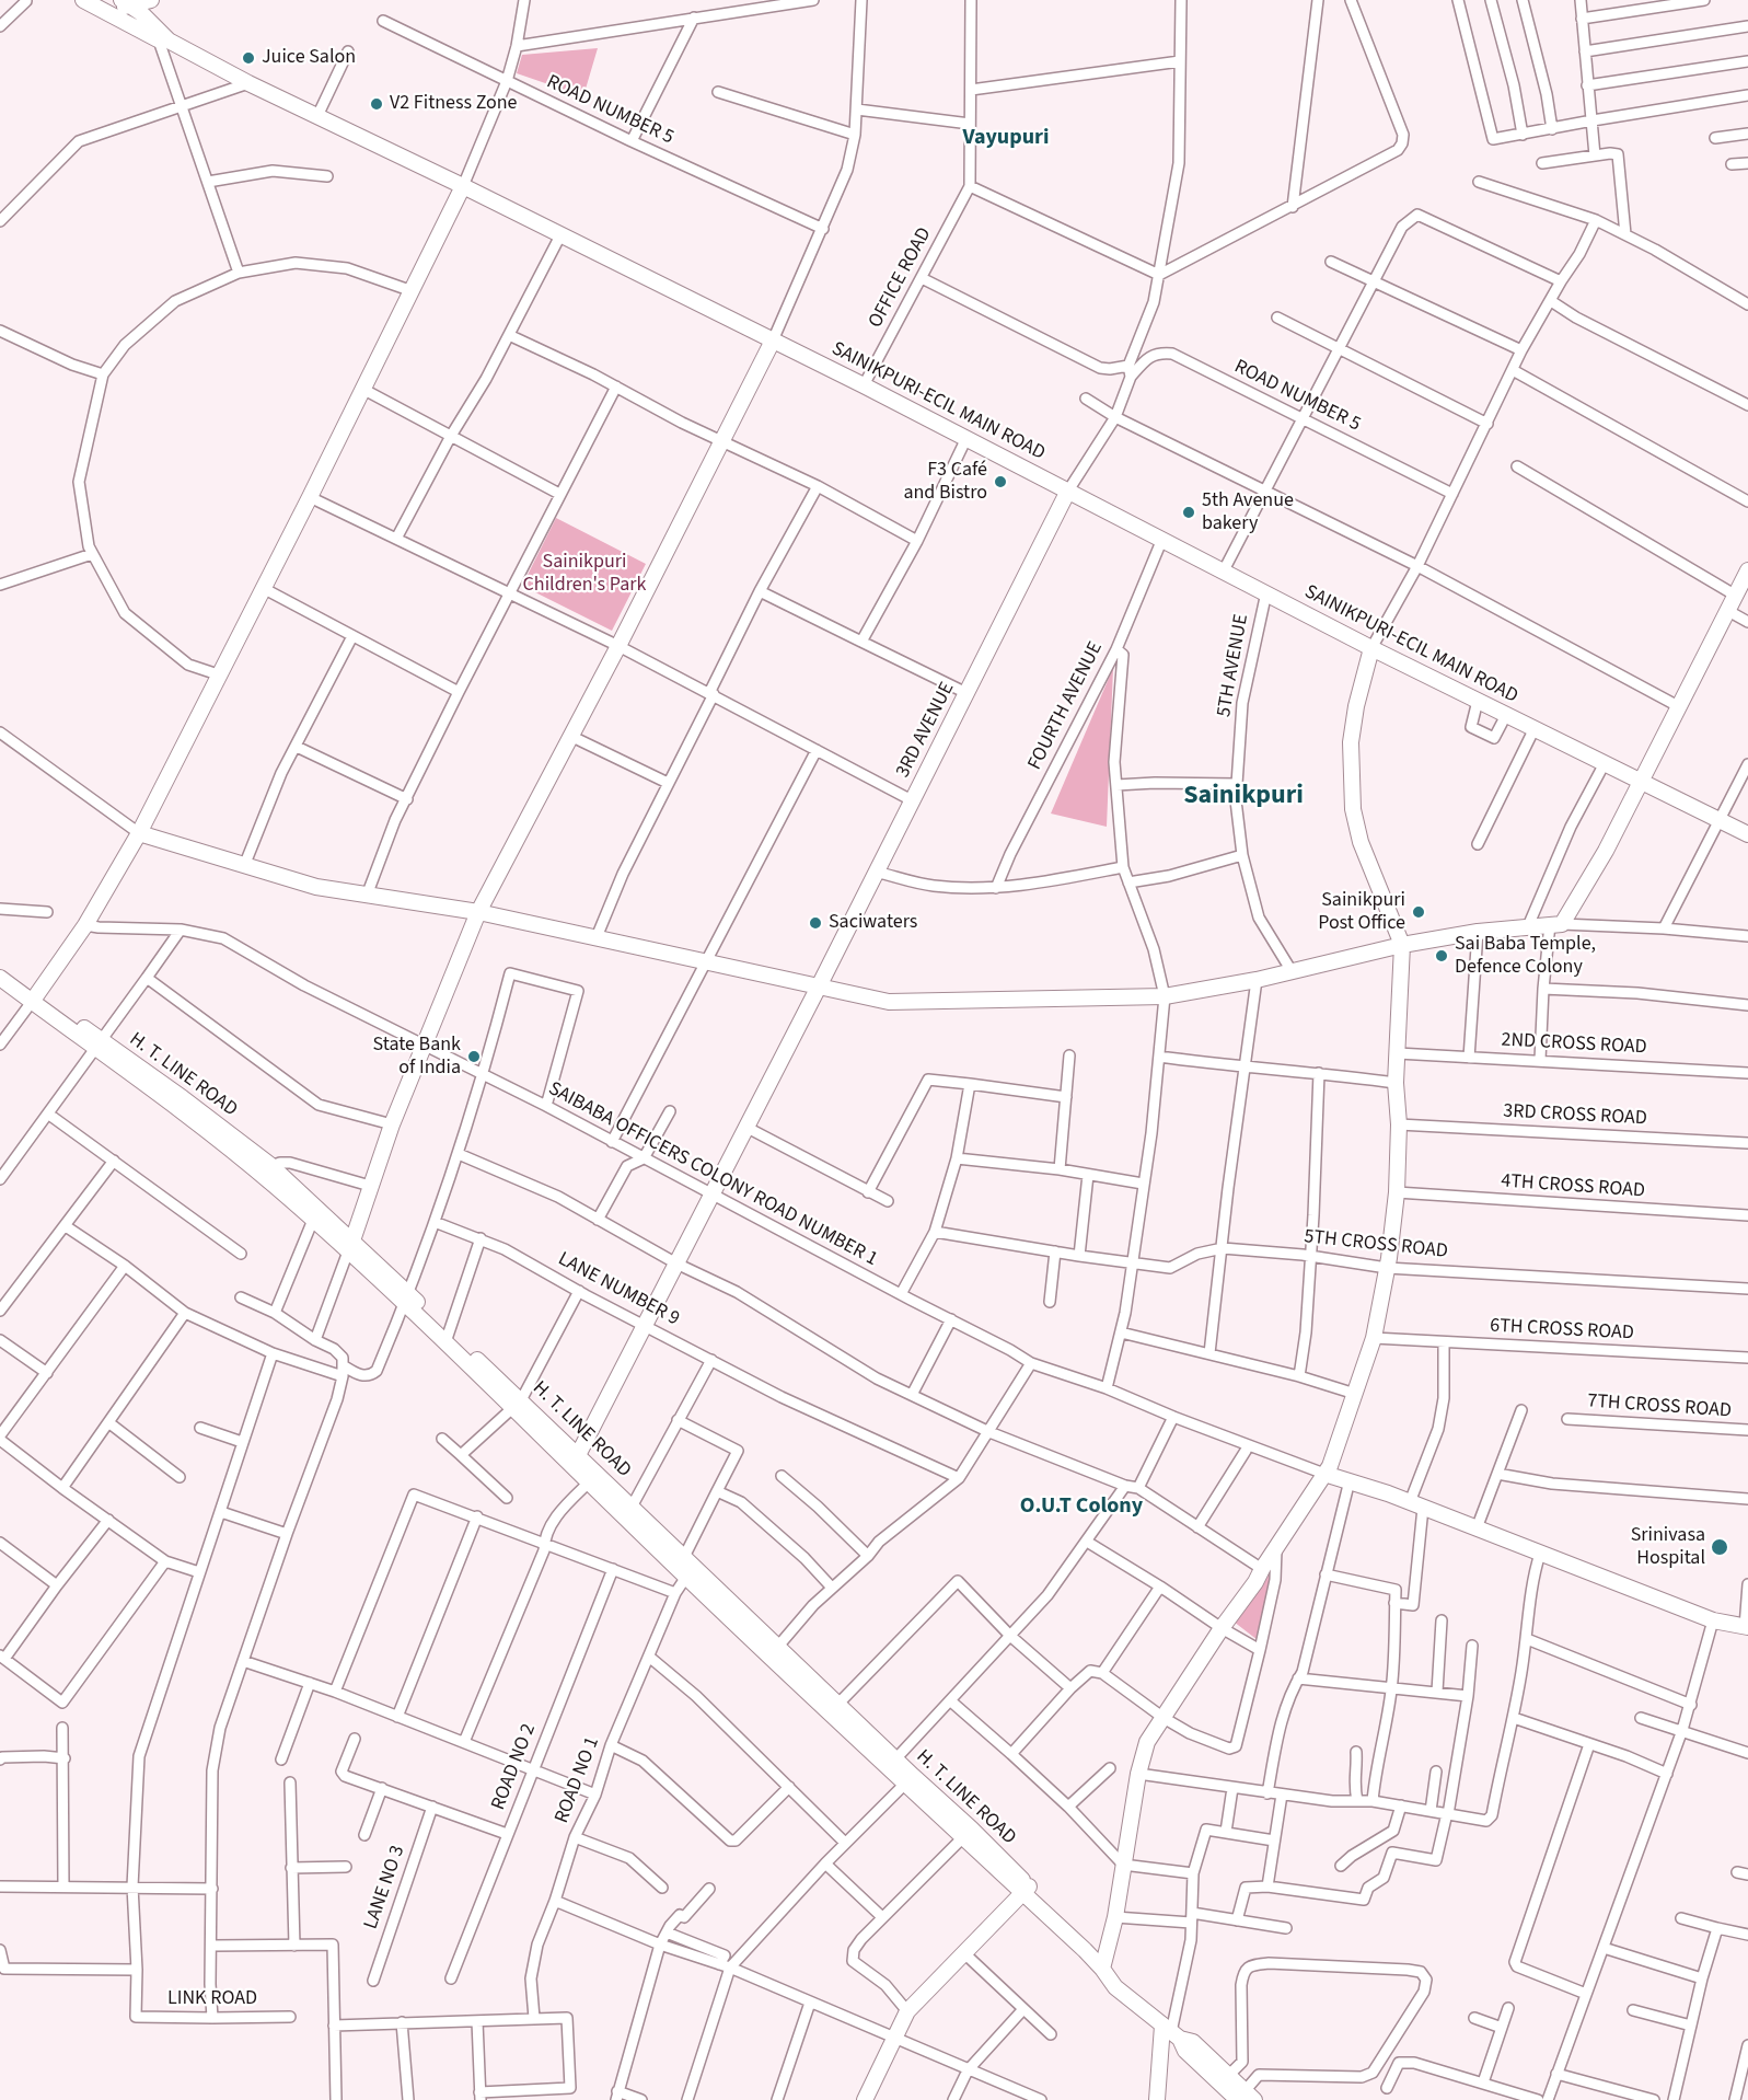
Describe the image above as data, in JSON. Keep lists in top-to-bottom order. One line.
{"streets":{"street":["ROAD NUMBER 5","OFFICE ROAD","SAINIKPURI-ECIL MAIN ROAD","5TH AVENUE","FOURTH AVENUE","3RD AVENUE","2ND CROSS ROAD","H. T. LINE ROAD","3RD CROSS ROAD","SAIBABA OFFICERS COLONY ROAD NUMBER 1","4TH CROSS ROAD","5TH CROSS ROAD","LANE NUMBER 9","6TH CROSS ROAD","7TH CROSS ROAD","ROAD NO 2","ROAD NO 1","LANE NO 3","LINK ROAD"]},"crossings":[["OFFICE ROAD","SAINIKPURI-ECIL MAIN ROAD"],["SAINIKPURI-ECIL MAIN ROAD","5TH AVENUE"],["SAINIKPURI-ECIL MAIN ROAD","FOURTH AVENUE"],["SAINIKPURI-ECIL MAIN ROAD","3RD AVENUE"],["3RD AVENUE","H. T. LINE ROAD"],["3RD AVENUE","SAIBABA OFFICERS COLONY ROAD NUMBER 1"],["3RD AVENUE","LANE NUMBER 9"],["H. T. LINE ROAD","ROAD NO 1"]],"districts":["Vayupuri","Sainikpuri","O.U.T Colony"],"parks":["Sainikpuri Children's Park"],"places":["Juice Salon","V2 Fitness Zone","F3 Café and Bistro","5th Avenue bakery","Sainikpuri Post Office","Saciwaters","Sai Baba Temple, Defence Colony","State Bank of India","Srinivasa Hospital"]}
